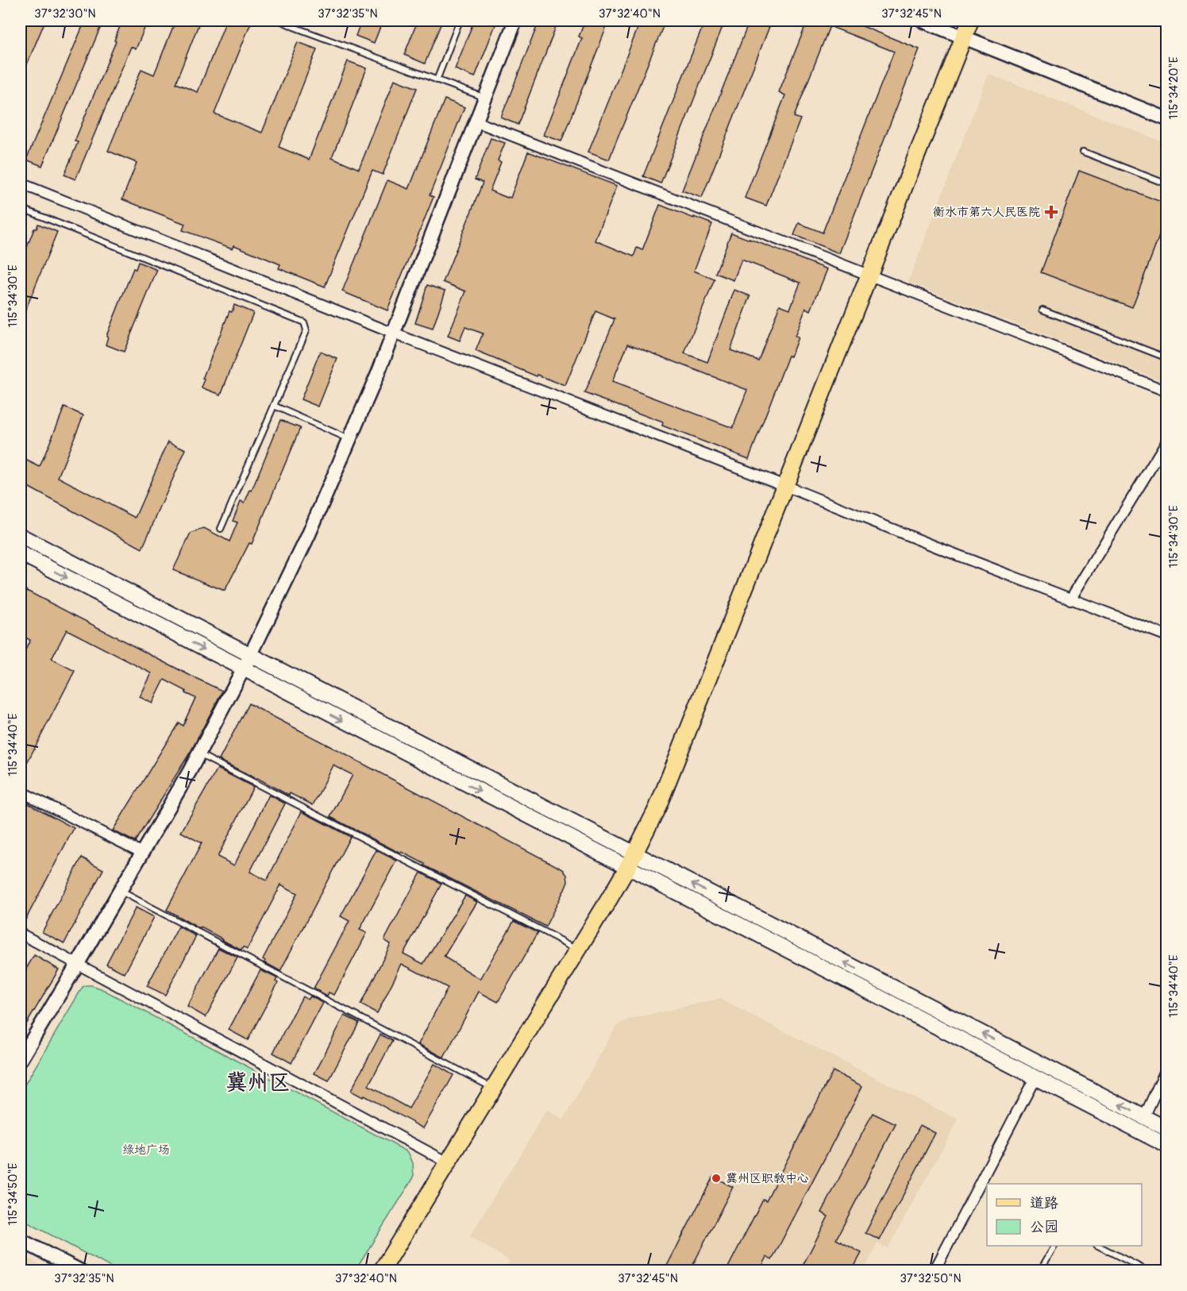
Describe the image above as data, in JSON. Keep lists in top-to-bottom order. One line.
{"districts":["冀州区"],"parks":["绿地广场"],"places":{"health":["衡水市第六人民医院"],"other":["冀州区职教中心"]},"legend":["道路","公园"],"coordinates":["37°32'30\"N","37°32'35\"N","37°32'40\"N","37°32'45\"N","115°34'20\"E","115°34'30\"E","115°34'40\"E","115°34'50\"E","37°32'50\"N"]}
